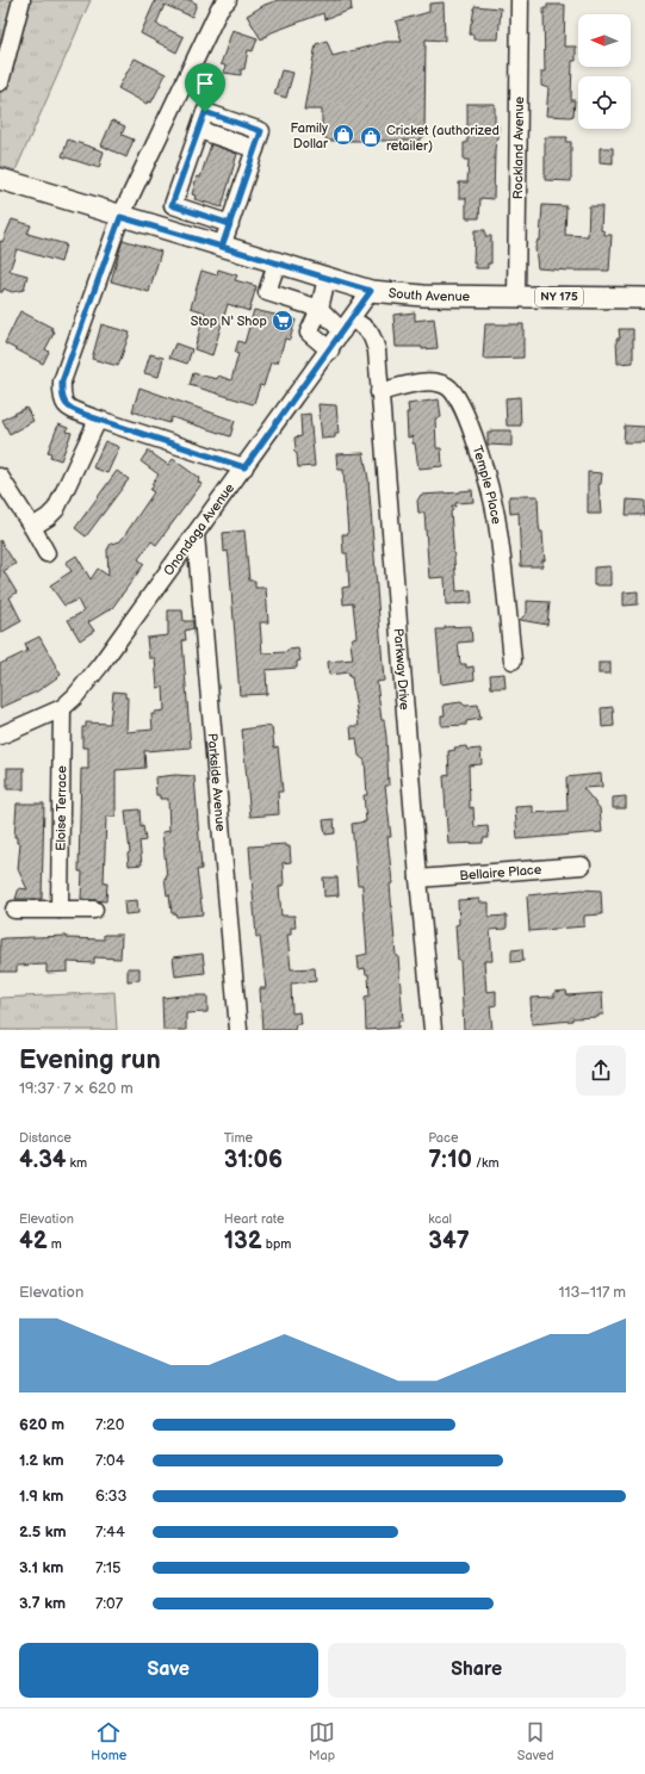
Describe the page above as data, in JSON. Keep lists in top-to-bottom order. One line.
{"streets":{"main road":["South Avenue","NY 175"],"street":["Rockland Avenue","Temple Place","Onondaga Avenue","Parkway Drive","Parkside Avenue","Eloise Terrace","Bellaire Place"]},"crossings":[["Rockland Avenue","South Avenue"],["South Avenue","Onondaga Avenue"],["Temple Place","Parkway Drive"],["Onondaga Avenue","Parkway Drive"],["Onondaga Avenue","Parkside Avenue"],["Onondaga Avenue","Eloise Terrace"],["Parkway Drive","Bellaire Place"]],"places":{"shop":["Family Dollar","Cricket (authorized retailer)"],"supermarket":["Stop N' Shop"]},"north":"left","page":{"heading":["Evening run","19:37 · 7 × 620 m"],"stats":[["Distance","4.34 km"],["Time","31:06"],["Pace","7:10 /km"],["Elevation","42 m"],["Heart rate","132 bpm"],["kcal","347"]],"chart":["Elevation","113–117 m"],"list":[{"name":"620 m","note":"7:20"},{"name":"1.2 km","note":"7:04"},{"name":"1.9 km","note":"6:33"},{"name":"2.5 km","note":"7:44"},{"name":"3.1 km","note":"7:15"},{"name":"3.7 km","note":"7:07"}],"buttons":["Save","Share"],"tabs":["Home","Map","Saved"]}}
